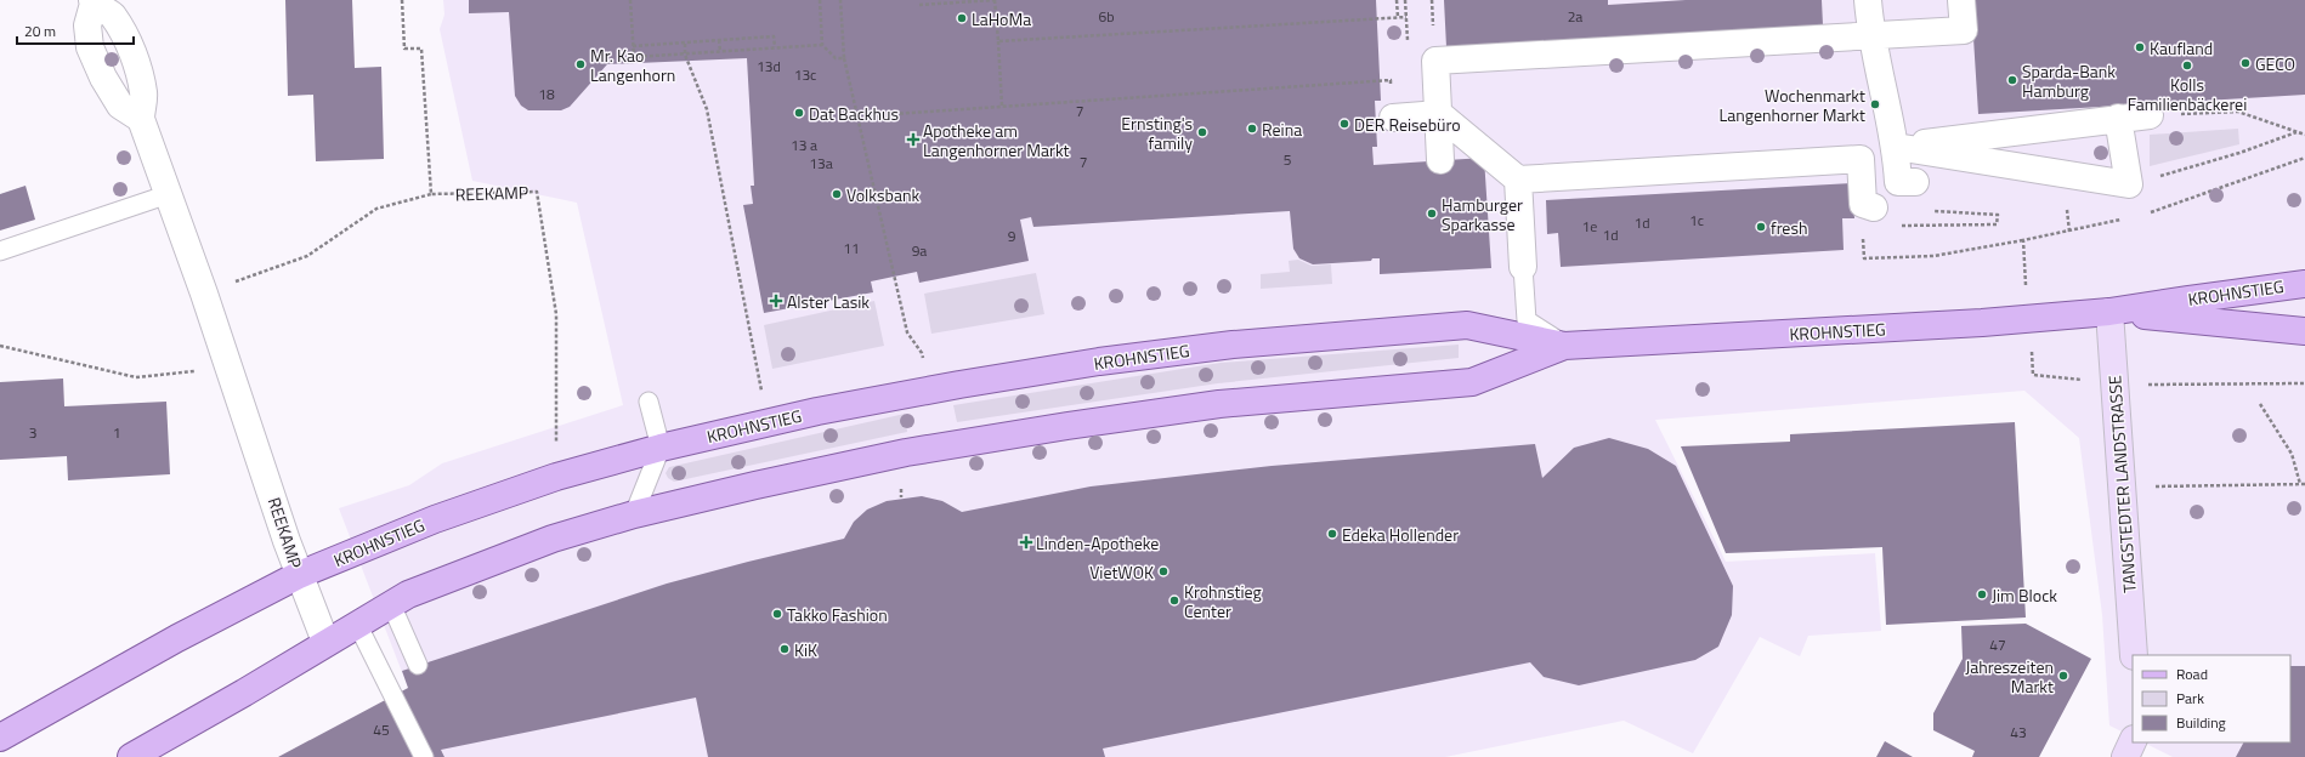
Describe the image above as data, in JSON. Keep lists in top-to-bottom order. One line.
{"streets":{"main road":["KROHNSTIEG"],"street":["REEKAMP","TANGSTEDTER LANDSTRASSE"]},"crossings":[["REEKAMP","KROHNSTIEG"],["KROHNSTIEG","TANGSTEDTER LANDSTRASSE"]],"places":{"other":["LaHoMa","Kaufland","GECO","Mr. Kao Langenhorn","Kolls Familienbäckerei","Sparda-Bank Hamburg","Wochenmarkt Langenhorner Markt","Dat Backhus","DER Reisebüro","Reina","Ernsting's family","Volksbank","Hamburger Sparkasse","fresh","Edeka Hollender","VietWOK","Jim Block","Krohnstieg Center","Takko Fashion","KiK","Jahreszeiten Markt"],"health":["Apotheke am Langenhorner Markt","Alster Lasik","Linden-Apotheke"]},"house_numbers":["6b","2a","13d","13c","18","7","13 a","5","7","13a","1c","1d","1e","1d","9","11","9a","3","1","47","45","43"],"legend":["Road","Park","Building"],"scale_bar":"20 m"}
